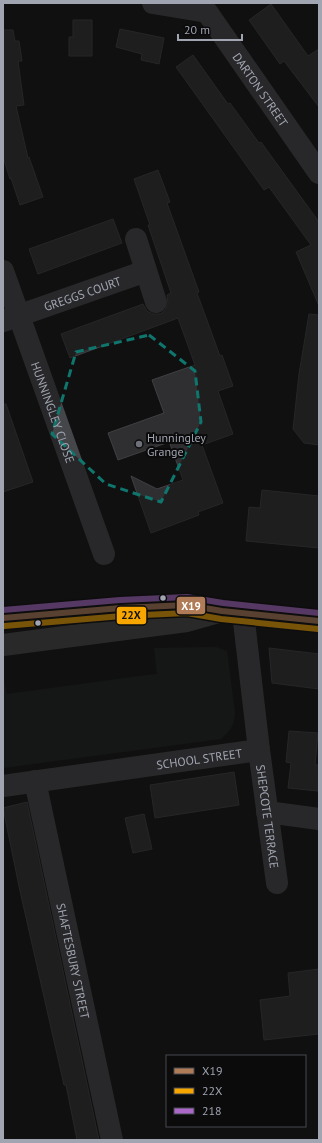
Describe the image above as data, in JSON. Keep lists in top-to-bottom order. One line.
{"streets":{"street":["DARTON STREET","GREGGS COURT","HUNNINGLEY CLOSE","SCHOOL STREET","SHEPCOTE TERRACE","SHAFTESBURY STREET"]},"crossings":[["GREGGS COURT","HUNNINGLEY CLOSE"],["SCHOOL STREET","SHEPCOTE TERRACE"],["SCHOOL STREET","SHAFTESBURY STREET"]],"places":["Hunningley Grange"],"lines":["transit line 218","transit line X19","transit line 22X"],"legend":["X19","22X","218"],"scale_bar":"20 m"}
